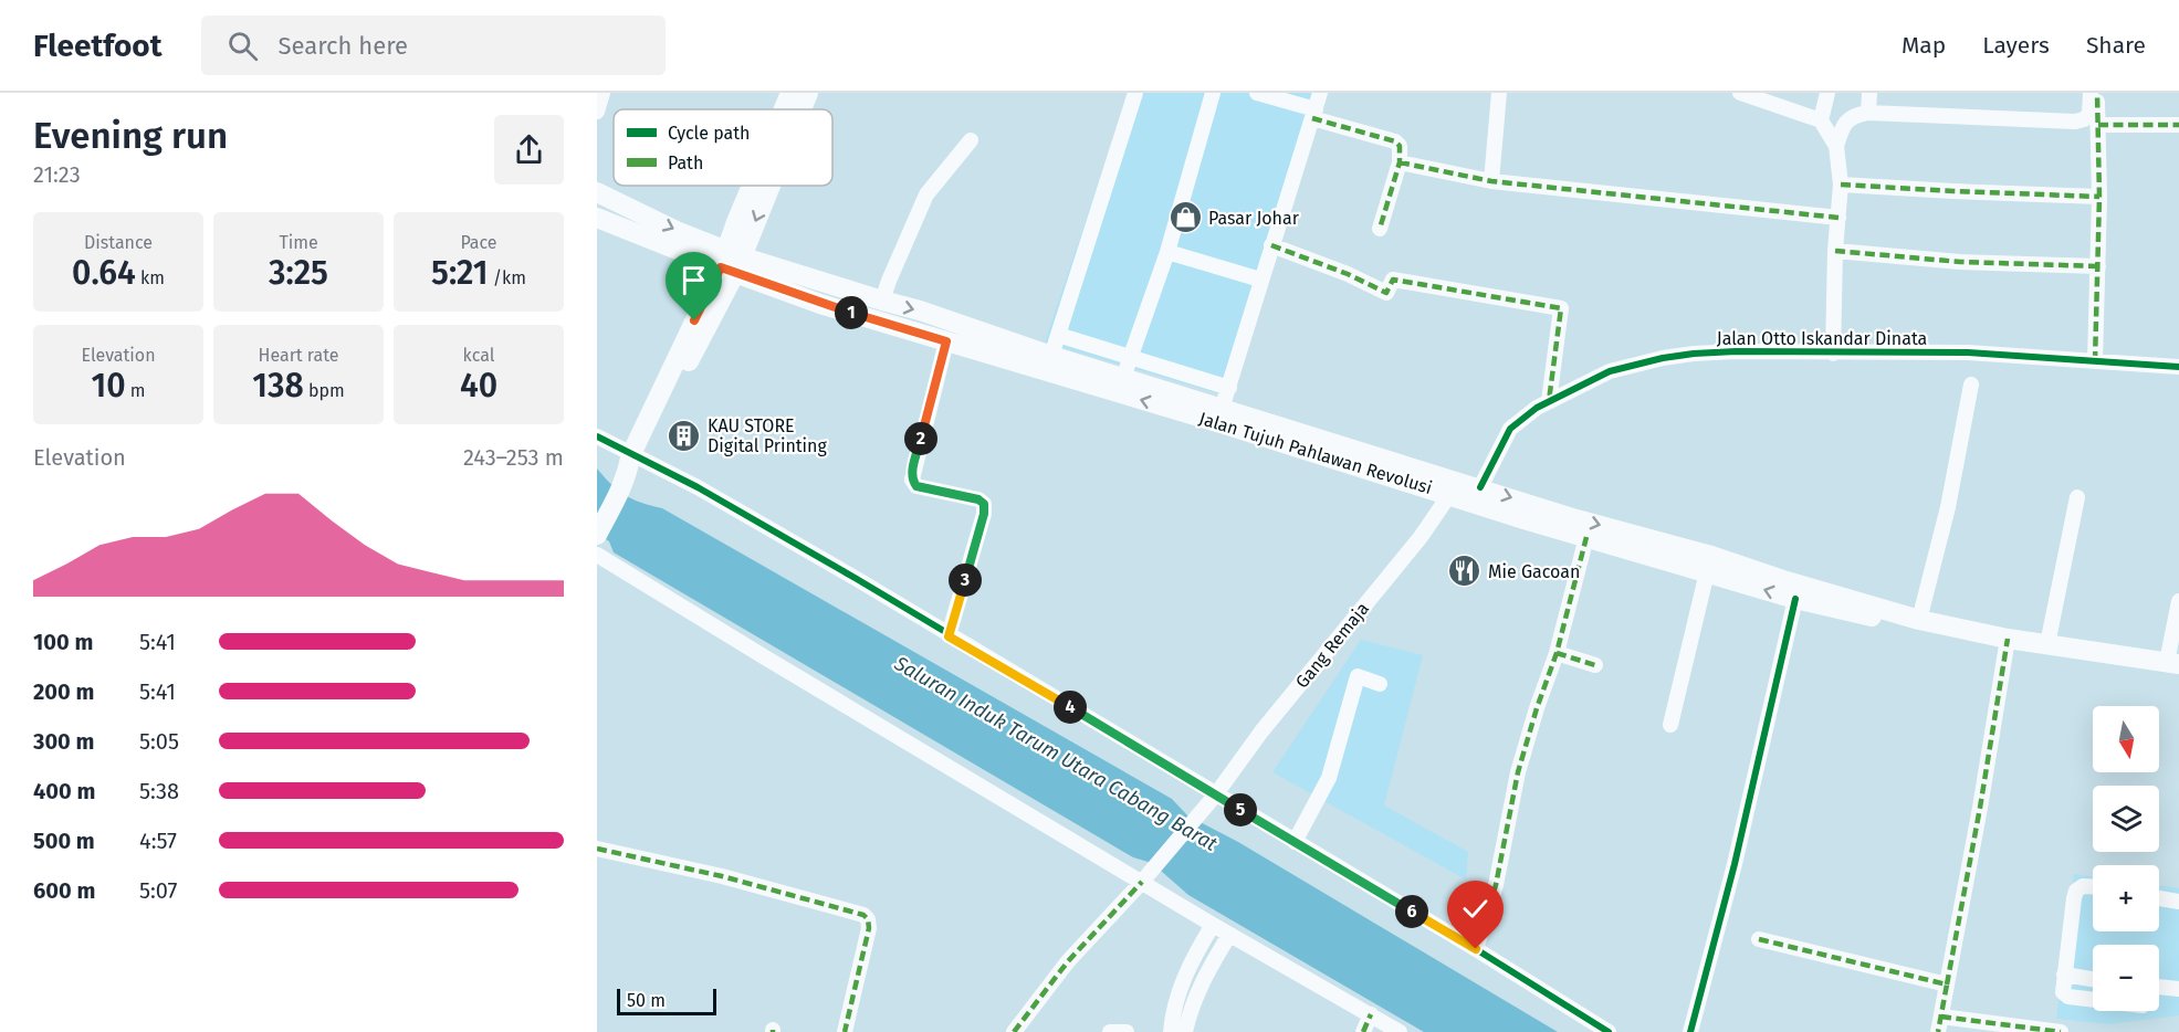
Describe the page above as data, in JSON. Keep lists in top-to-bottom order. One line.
{"streets":{"main road":["Jalan Tujuh Pahlawan Revolusi"],"street":["Jalan Otto Iskandar Dinata","Gang Remaja"]},"crossings":[["Jalan Otto Iskandar Dinata","Jalan Tujuh Pahlawan Revolusi"],["Jalan Tujuh Pahlawan Revolusi","Gang Remaja"]],"water":["Saluran Induk Tarum Utara Cabang Barat"],"places":{"shop":["Pasar Johar"],"building":["KAU STORE Digital Printing"],"restaurant":["Mie Gacoan"]},"legend":["Cycle path","Path"],"scale_bar":"50 m","north":"bottom","page":{"header":"Fleetfoot","search":"Search here","nav":["Map","Layers","Share"],"heading":["Evening run","21:23"],"stats":[["Distance","0.64 km"],["Time","3:25"],["Pace","5:21 /km"],["Elevation","10 m"],["Heart rate","138 bpm"],["kcal","40"]],"pins":["1","2","3","4","5","6"],"chart":["Elevation","243–253 m"],"list":[{"name":"100 m","note":"5:41"},{"name":"200 m","note":"5:41"},{"name":"300 m","note":"5:05"},{"name":"400 m","note":"5:38"},{"name":"500 m","note":"4:57"},{"name":"600 m","note":"5:07"}],"map_buttons":["+","−"],"scale":"50 m"}}
